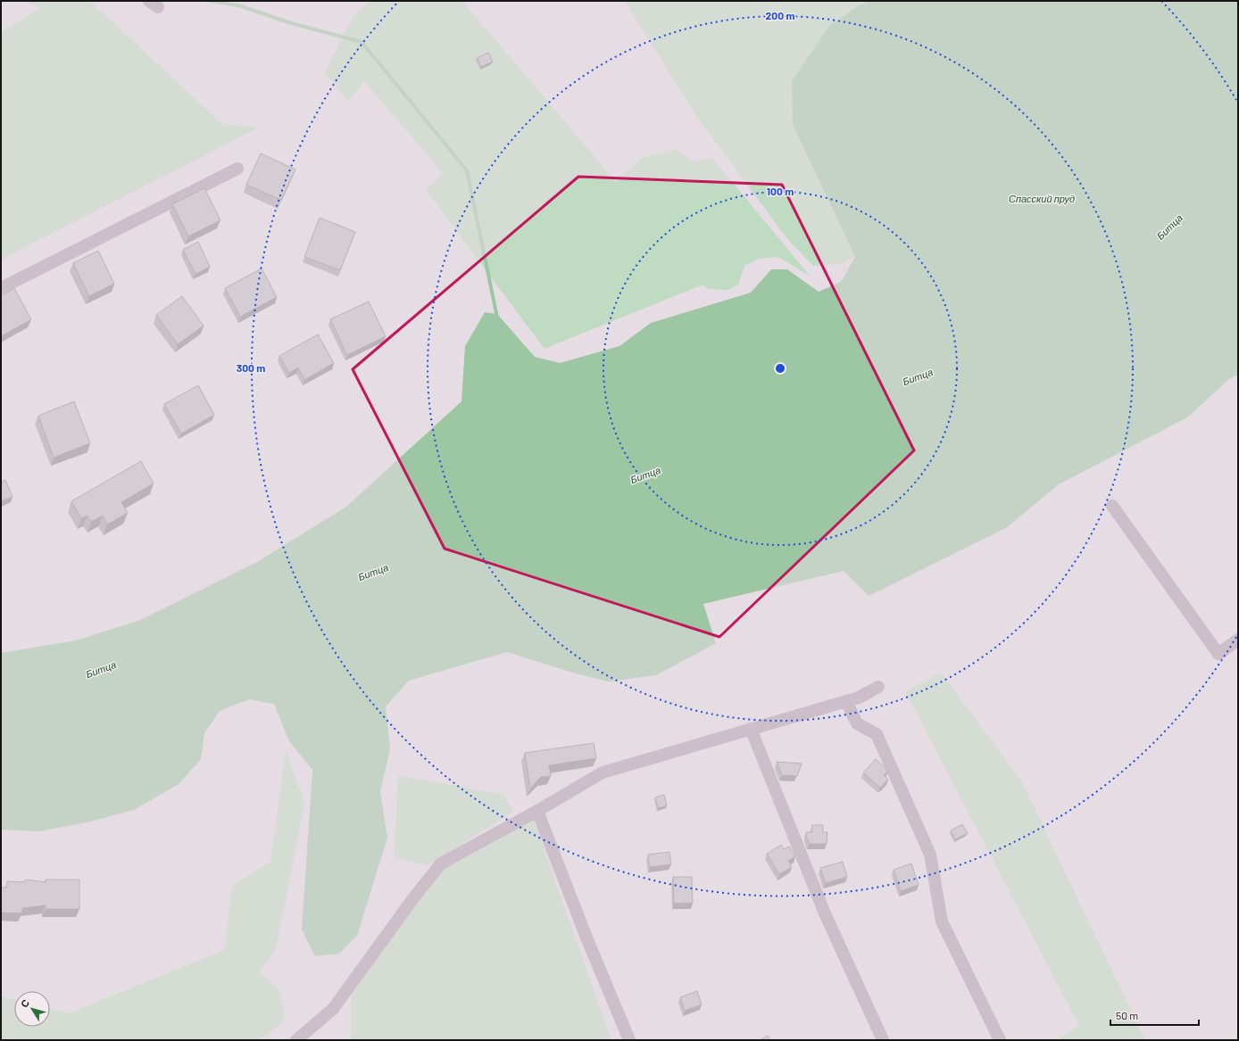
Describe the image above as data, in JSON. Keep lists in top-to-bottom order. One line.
{"water":["Спасский пруд","Битца"],"scale_bar":"50 m","north":"top left","rings":["200 m","100 m","300 m"]}
